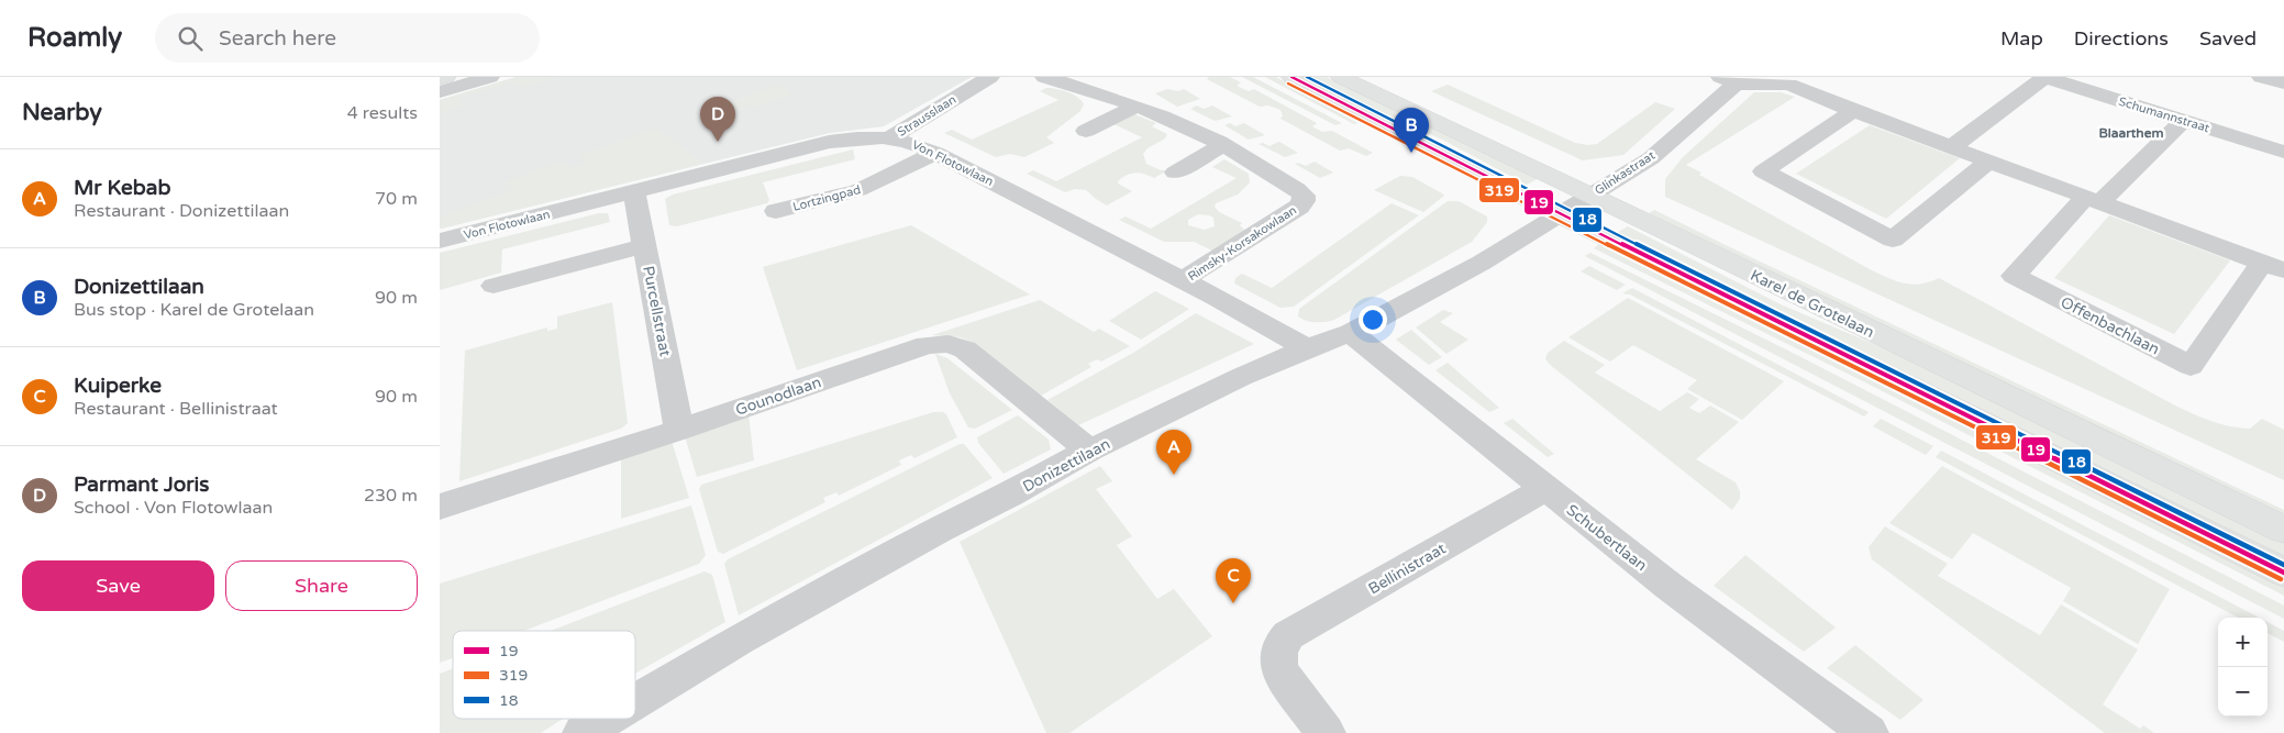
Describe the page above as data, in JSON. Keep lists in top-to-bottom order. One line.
{"streets":{"main road":["Karel de Grotelaan"],"street":["Schumannstraat","Strausslaan","Von Flotowlaan","Glinkastraat","Lortzingpad","Rimsky-Korsakowlaan","Purcellstraat","Offenbachlaan","Gounodlaan","Donizettilaan","Schubertlaan","Bellinistraat"]},"crossings":[["Strausslaan","Von Flotowlaan"],["Von Flotowlaan","Lortzingpad"],["Von Flotowlaan","Rimsky-Korsakowlaan"],["Von Flotowlaan","Purcellstraat"],["Von Flotowlaan","Donizettilaan"],["Glinkastraat","Karel de Grotelaan"],["Glinkastraat","Offenbachlaan"],["Glinkastraat","Donizettilaan"],["Karel de Grotelaan","Donizettilaan"],["Purcellstraat","Gounodlaan"],["Gounodlaan","Donizettilaan"],["Donizettilaan","Schubertlaan"],["Schubertlaan","Bellinistraat"]],"districts":["Blaarthem"],"lines":["transit line 19","transit line 18","transit line 319"],"legend":["19","319","18"],"page":{"header":"Roamly","search":"Search here","nav":["Map","Directions","Saved"],"heading":["Nearby","4 results"],"pins":["D","B","A","C"],"list":[{"mark":"A","name":"Mr Kebab","note":"Restaurant · Donizettilaan","value":"70 m"},{"mark":"B","name":"Donizettilaan","note":"Bus stop · Karel de Grotelaan","value":"90 m"},{"mark":"C","name":"Kuiperke","note":"Restaurant · Bellinistraat","value":"90 m"},{"mark":"D","name":"Parmant Joris","note":"School · Von Flotowlaan","value":"230 m"}],"buttons":["Save","Share"],"map_buttons":["+","−"]}}
